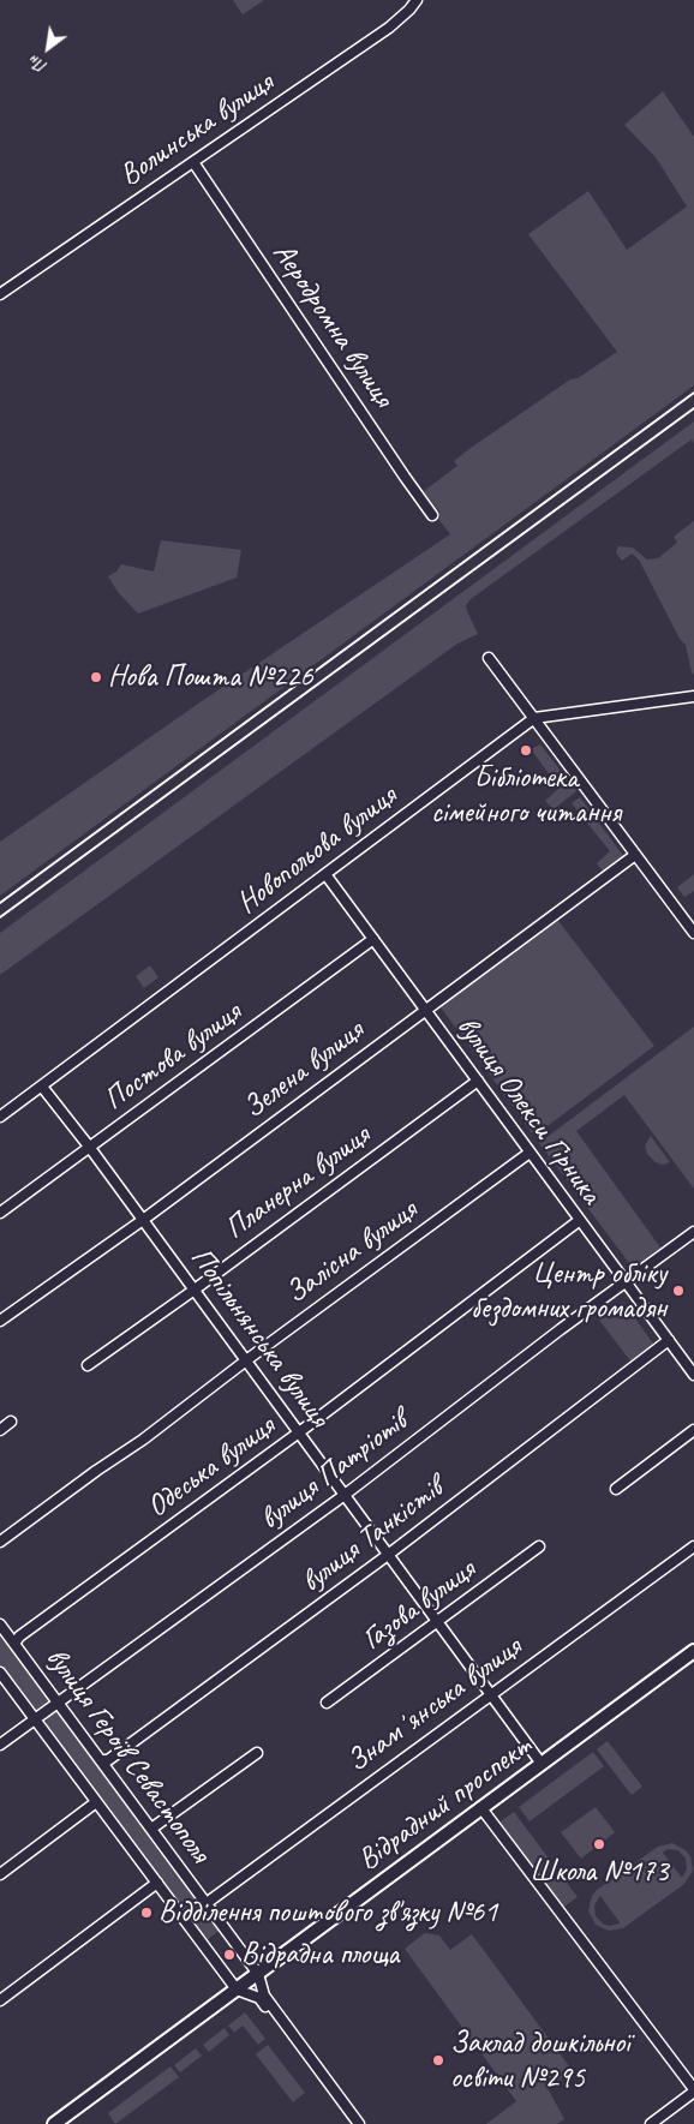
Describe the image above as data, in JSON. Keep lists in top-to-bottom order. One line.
{"streets":{"main road":["Відрадний проспект"],"street":["Волинська вулиця","Аеродромна вулиця","Новопольова вулиця","Постова вулиця","Зелена вулиця","вулиця Олекси Гірника","Планерна вулиця","Залісна вулиця","Попільнянська вулиця","Одеська вулиця","вулиця Патріотів","вулиця Танкістів","Газова вулиця","Знамʼянська вулиця","вулиця Героїв Севастополя"]},"crossings":[["Волинська вулиця","Аеродромна вулиця"],["Новопольова вулиця","вулиця Олекси Гірника"],["Новопольова вулиця","Попільнянська вулиця"],["Постова вулиця","вулиця Олекси Гірника"],["Постова вулиця","Попільнянська вулиця"],["Зелена вулиця","вулиця Олекси Гірника"],["Зелена вулиця","Попільнянська вулиця"],["вулиця Олекси Гірника","Планерна вулиця"],["вулиця Олекси Гірника","Залісна вулиця"],["вулиця Олекси Гірника","Одеська вулиця"],["вулиця Олекси Гірника","вулиця Патріотів"],["вулиця Олекси Гірника","вулиця Танкістів"],["Планерна вулиця","Попільнянська вулиця"],["Залісна вулиця","Попільнянська вулиця"],["Попільнянська вулиця","Одеська вулиця"],["Попільнянська вулиця","вулиця Патріотів"],["Попільнянська вулиця","вулиця Танкістів"],["Попільнянська вулиця","Газова вулиця"],["Попільнянська вулиця","Знамʼянська вулиця"],["Попільнянська вулиця","Відрадний проспект"],["Одеська вулиця","вулиця Героїв Севастополя"],["вулиця Патріотів","вулиця Героїв Севастополя"],["вулиця Танкістів","вулиця Героїв Севастополя"],["Знамʼянська вулиця","вулиця Героїв Севастополя"],["вулиця Героїв Севастополя","Відрадний проспект"]],"places":["Нова Пошта №226","Бібліотека сімейного читання","Центр обліку бездомних громадян","Школа №173","Відділення поштового зв'язку №61","Відрадна площа","Заклад дошкільної освіти №295"],"north":"bottom left"}
